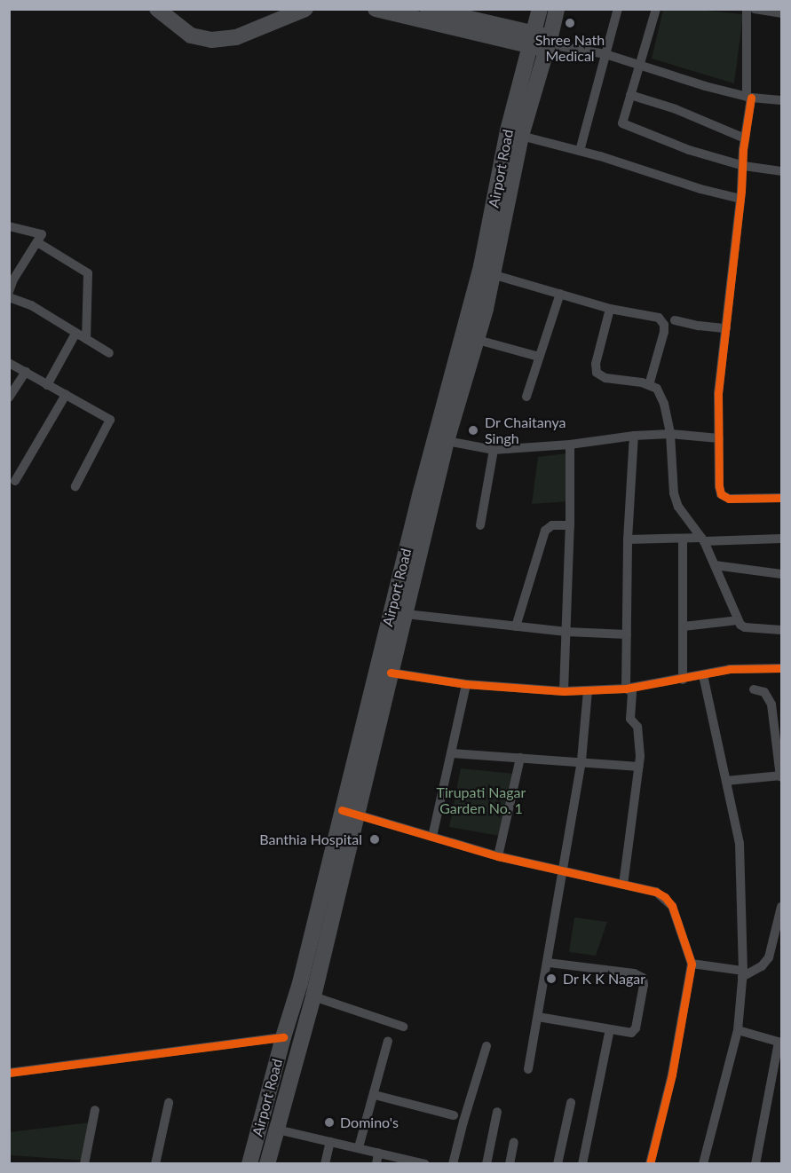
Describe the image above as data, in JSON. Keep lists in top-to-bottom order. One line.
{"streets":{"main road":["Airport Road"]},"parks":["Tirupati Nagar Garden No. 1"],"places":["Shree Nath Medical","Dr Chaitanya Singh","Banthia Hospital","Dr K K Nagar","Domino's"]}
